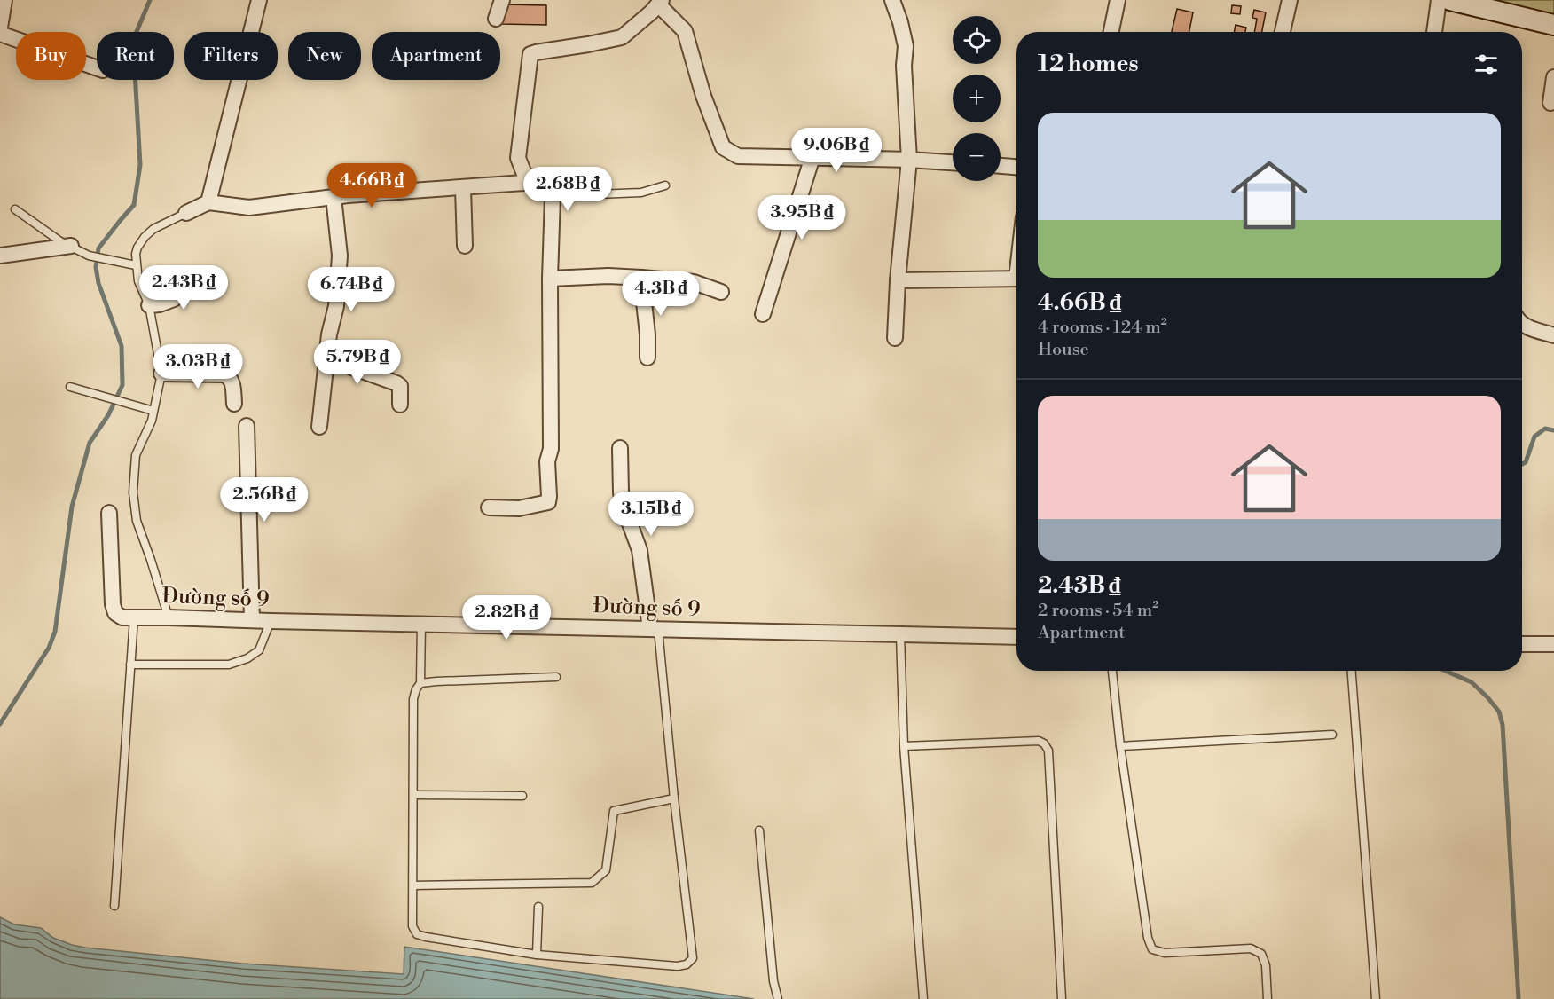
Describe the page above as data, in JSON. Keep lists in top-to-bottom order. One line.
{"streets":{"street":["Đường số 9"]},"page":{"map_buttons":["+","−"],"chip":["Buy","Rent","Filters","New","Apartment"],"heading":"12 homes","list":[{"name":"4.66B ₫","note":"4 rooms · 124 m² · House"},{"name":"2.43B ₫","note":"2 rooms · 54 m² · Apartment"}],"price":["9.06B ₫","4.66B ₫","2.68B ₫","3.95B ₫","2.43B ₫","6.74B ₫","4.3B ₫","5.79B ₫","3.03B ₫","2.56B ₫","3.15B ₫","2.82B ₫"]}}
